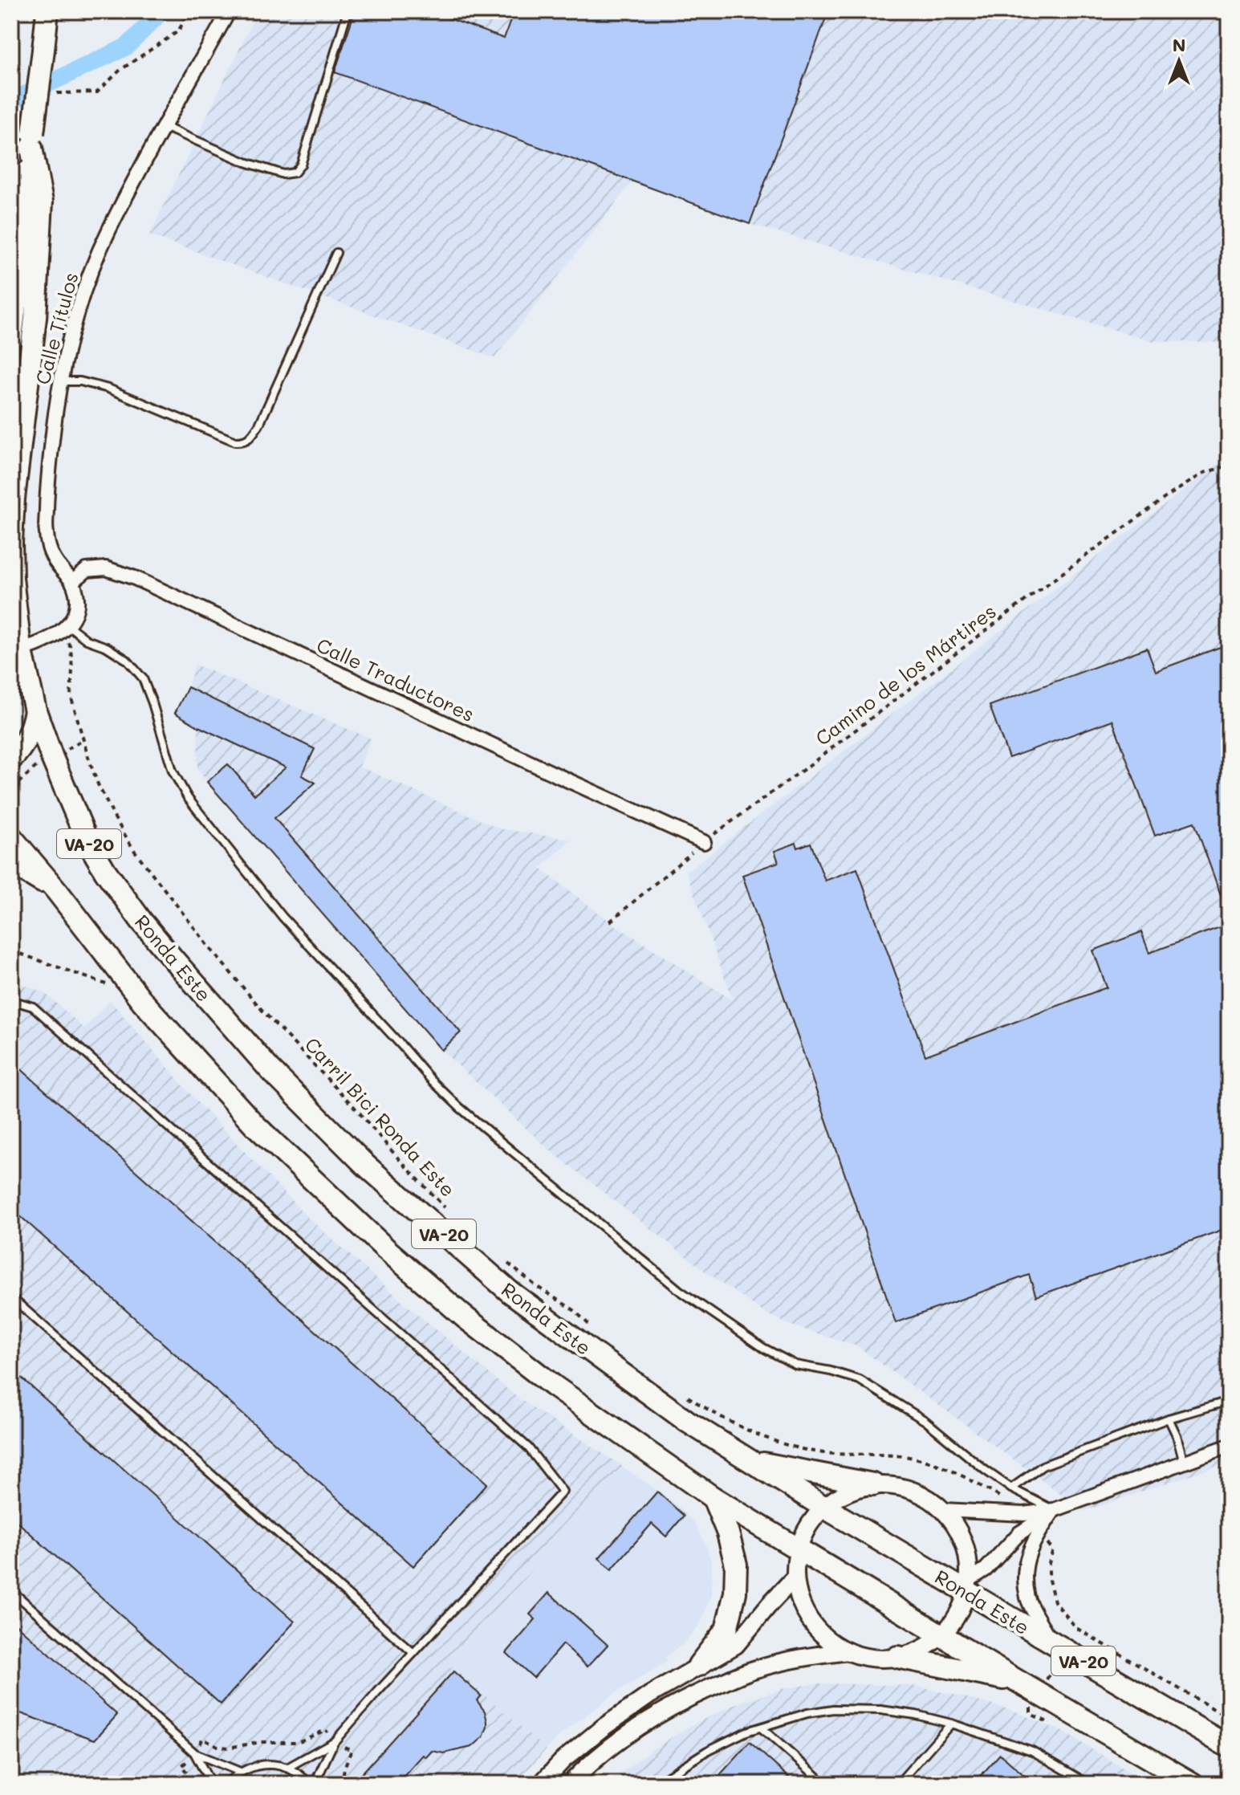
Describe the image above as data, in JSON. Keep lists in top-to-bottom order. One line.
{"streets":{"highway":["VA-20","Ronda Este"],"street":["Calle Títulos","Calle Traductores"],"path":["Camino de los Mártires","Carril Bici Ronda Este"]},"crossings":[["Calle Títulos","Calle Traductores"],["Camino de los Mártires","Calle Traductores"]],"north":"top"}
